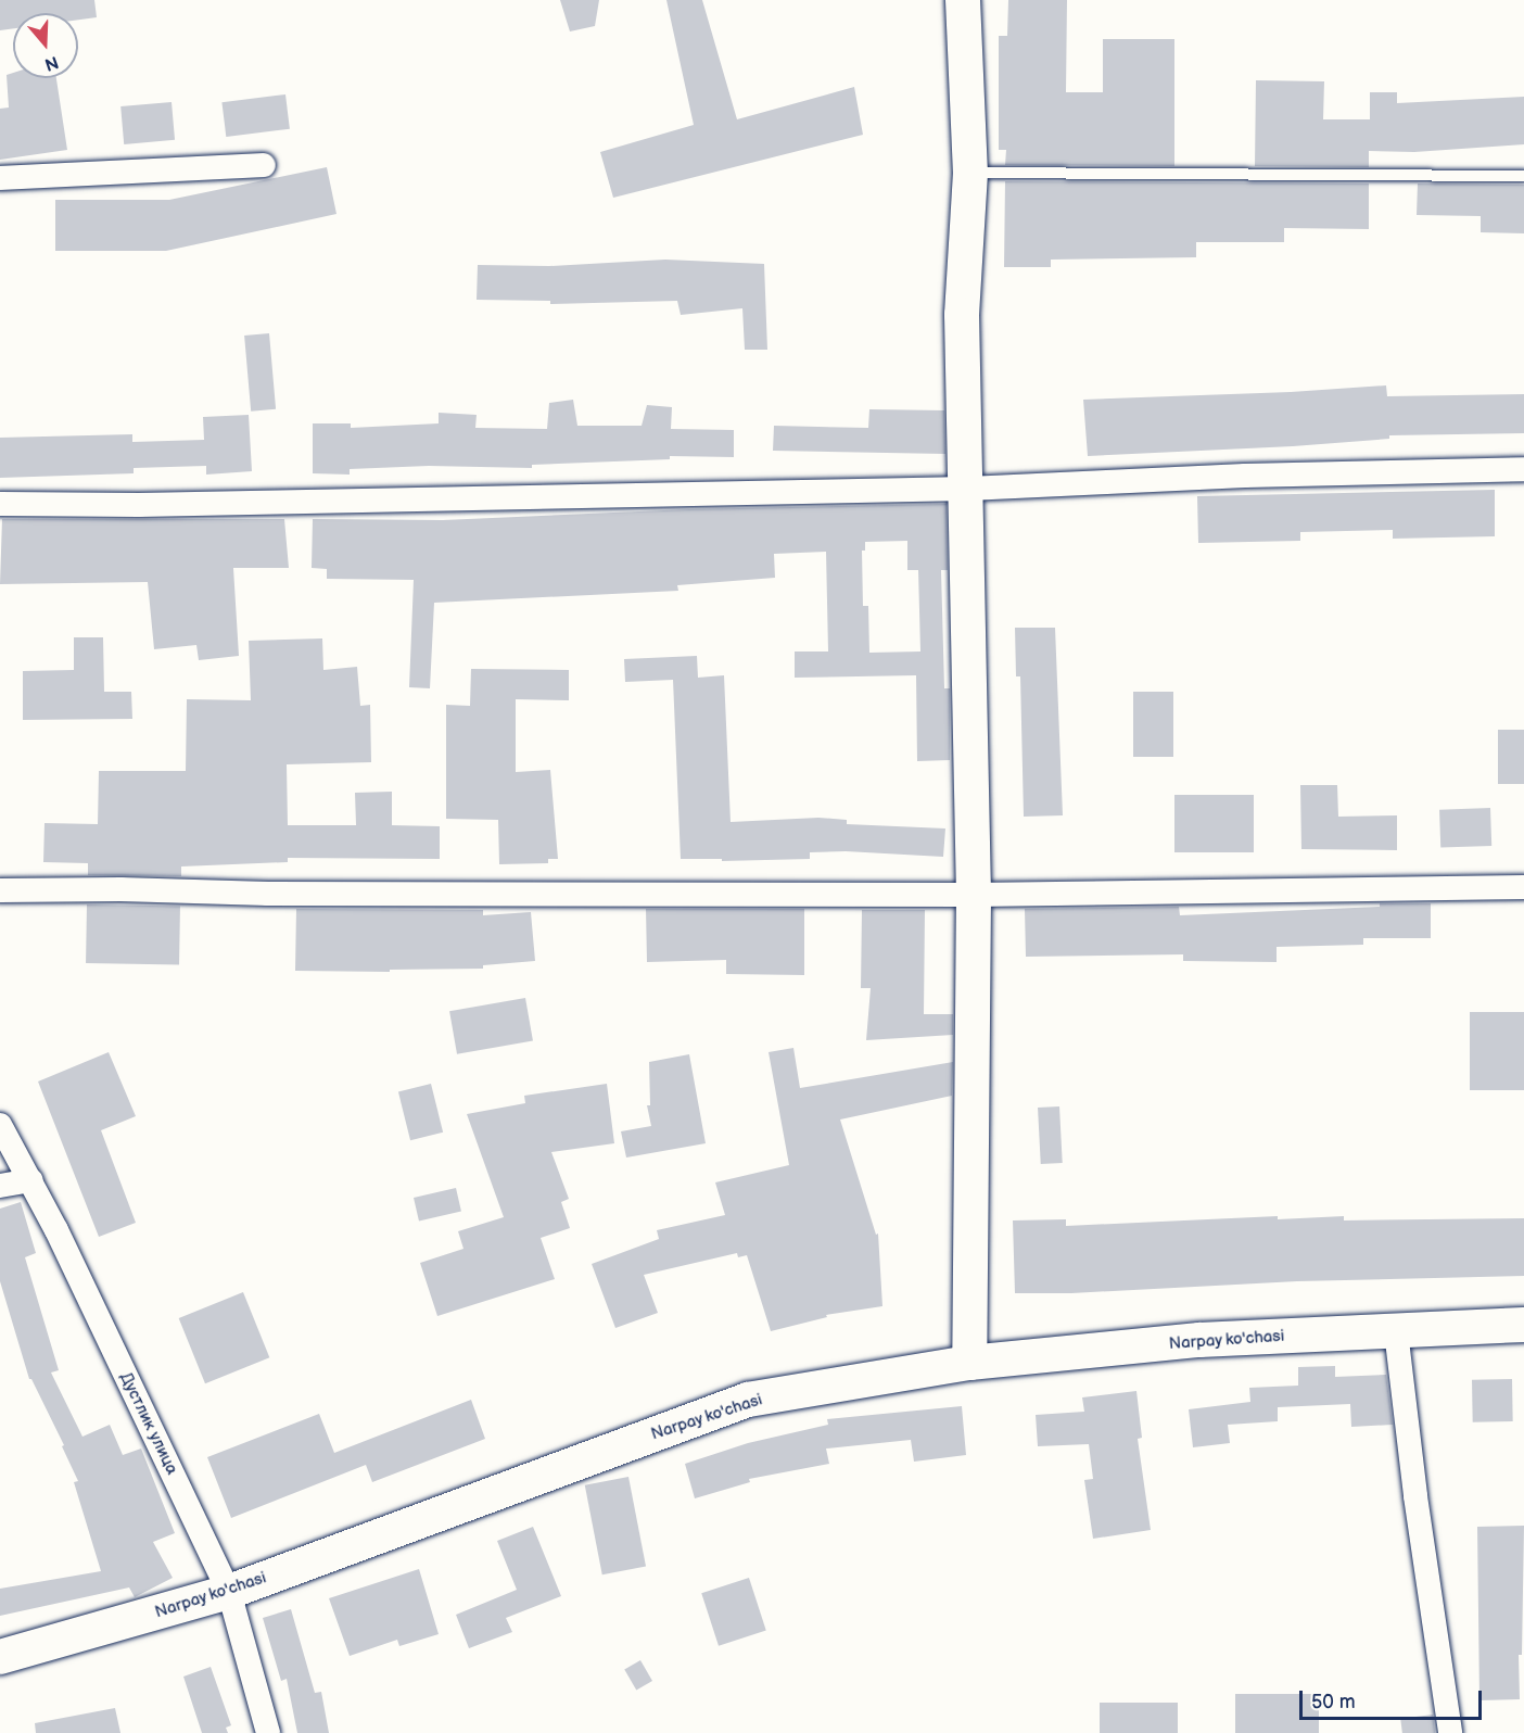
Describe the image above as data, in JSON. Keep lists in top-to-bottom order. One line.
{"streets":{"main road":["Narpay ko'chasi"],"street":["Дустлик улица"]},"crossings":[["Narpay ko'chasi","Дустлик улица"]],"scale_bar":"50 m","north":"bottom"}
